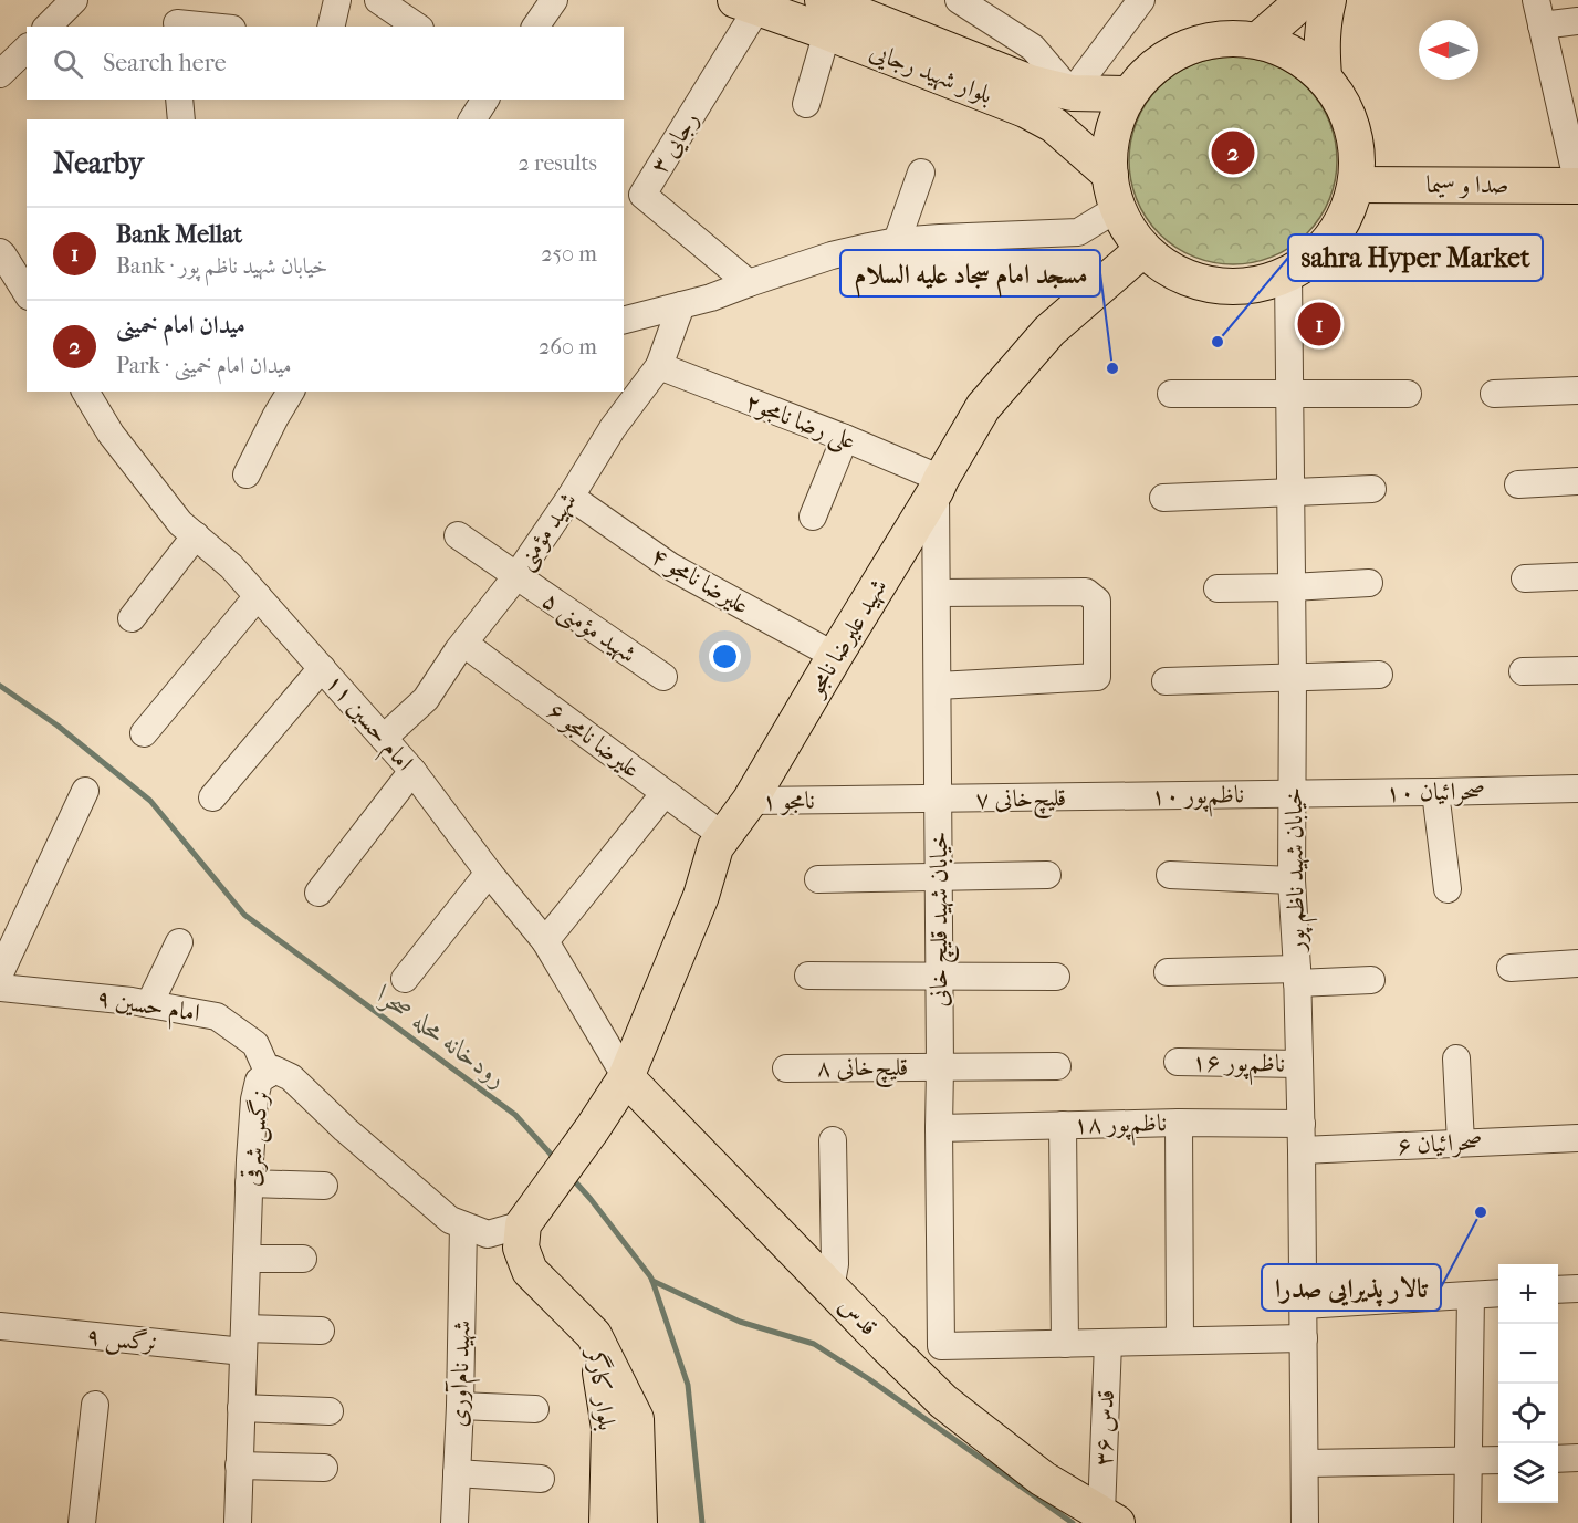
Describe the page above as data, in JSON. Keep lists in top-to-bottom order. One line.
{"streets":{"main road":["بلوار شهید رجایی","صدا و سیما","شهید علیرضا نامجو","قدس","بلوار کارگر"],"street":["رجایی ۳","علی رضا نامجو۲","شهید مؤمنی","علیرضا نامجو ۴","شهید مؤمنی ۵","امام حسین ۱۱","علیرضا نامجو ۶","صحرائیان ۱۰","ناظم‌پور ۱۰","قلیچ‌خانی ۷","نامجو ۱","خیابان شهید ناظم پور","خیابان شهید قلیچ خانی","امام حسین ۹","ناظم‌پور ۱۶","قلیچ‌خانی ۸","ناظم‌پور ۱۸","نرگس شرقی","صحرائیان ۶","نرگس ۹","شهید نام‌آوری","قدس ۳۶"]},"crossings":[["بلوار شهید رجایی","رجایی ۳"],["علی رضا نامجو۲","شهید مؤمنی"],["علی رضا نامجو۲","شهید علیرضا نامجو"],["علی رضا نامجو۲","خیابان شهید قلیچ خانی"],["شهید مؤمنی","علیرضا نامجو ۴"],["شهید مؤمنی","شهید مؤمنی ۵"],["شهید مؤمنی","امام حسین ۱۱"],["شهید مؤمنی","علیرضا نامجو ۶"],["علیرضا نامجو ۴","شهید علیرضا نامجو"],["شهید علیرضا نامجو","امام حسین ۱۱"],["شهید علیرضا نامجو","علیرضا نامجو ۶"],["شهید علیرضا نامجو","نامجو ۱"],["شهید علیرضا نامجو","خیابان شهید قلیچ خانی"],["شهید علیرضا نامجو","نرگس شرقی"],["شهید علیرضا نامجو","قدس"],["امام حسین ۱۱","قدس"],["صحرائیان ۱۰","ناظم‌پور ۱۰"],["صحرائیان ۱۰","خیابان شهید ناظم پور"],["ناظم‌پور ۱۰","قلیچ‌خانی ۷"],["ناظم‌پور ۱۰","خیابان شهید ناظم پور"],["قلیچ‌خانی ۷","نامجو ۱"],["قلیچ‌خانی ۷","خیابان شهید قلیچ خانی"],["خیابان شهید ناظم پور","ناظم‌پور ۱۶"],["خیابان شهید ناظم پور","ناظم‌پور ۱۸"],["خیابان شهید ناظم پور","صحرائیان ۶"],["خیابان شهید قلیچ خانی","قلیچ‌خانی ۸"],["خیابان شهید قلیچ خانی","ناظم‌پور ۱۸"],["امام حسین ۹","نرگس شرقی"],["نرگس شرقی","نرگس ۹"],["نرگس شرقی","شهید نام‌آوری"],["قدس","قدس ۳۶"]],"water":["رودخانه محله صحرا"],"places":["sahra Hyper Market","مسجد امام سجاد علیه السلام","تالار پذیرایی صدرا"],"north":"left","page":{"search":"Search here","heading":["Nearby","2 results"],"pins":["2","1"],"list":[{"mark":"1","name":"Bank Mellat","note":"Bank · خیابان شهید ناظم پور","value":"250 m"},{"mark":"2","name":"میدان امام خمینی","note":"Park · میدان امام خمینی","value":"260 m"}],"map_buttons":["+","−"]}}
